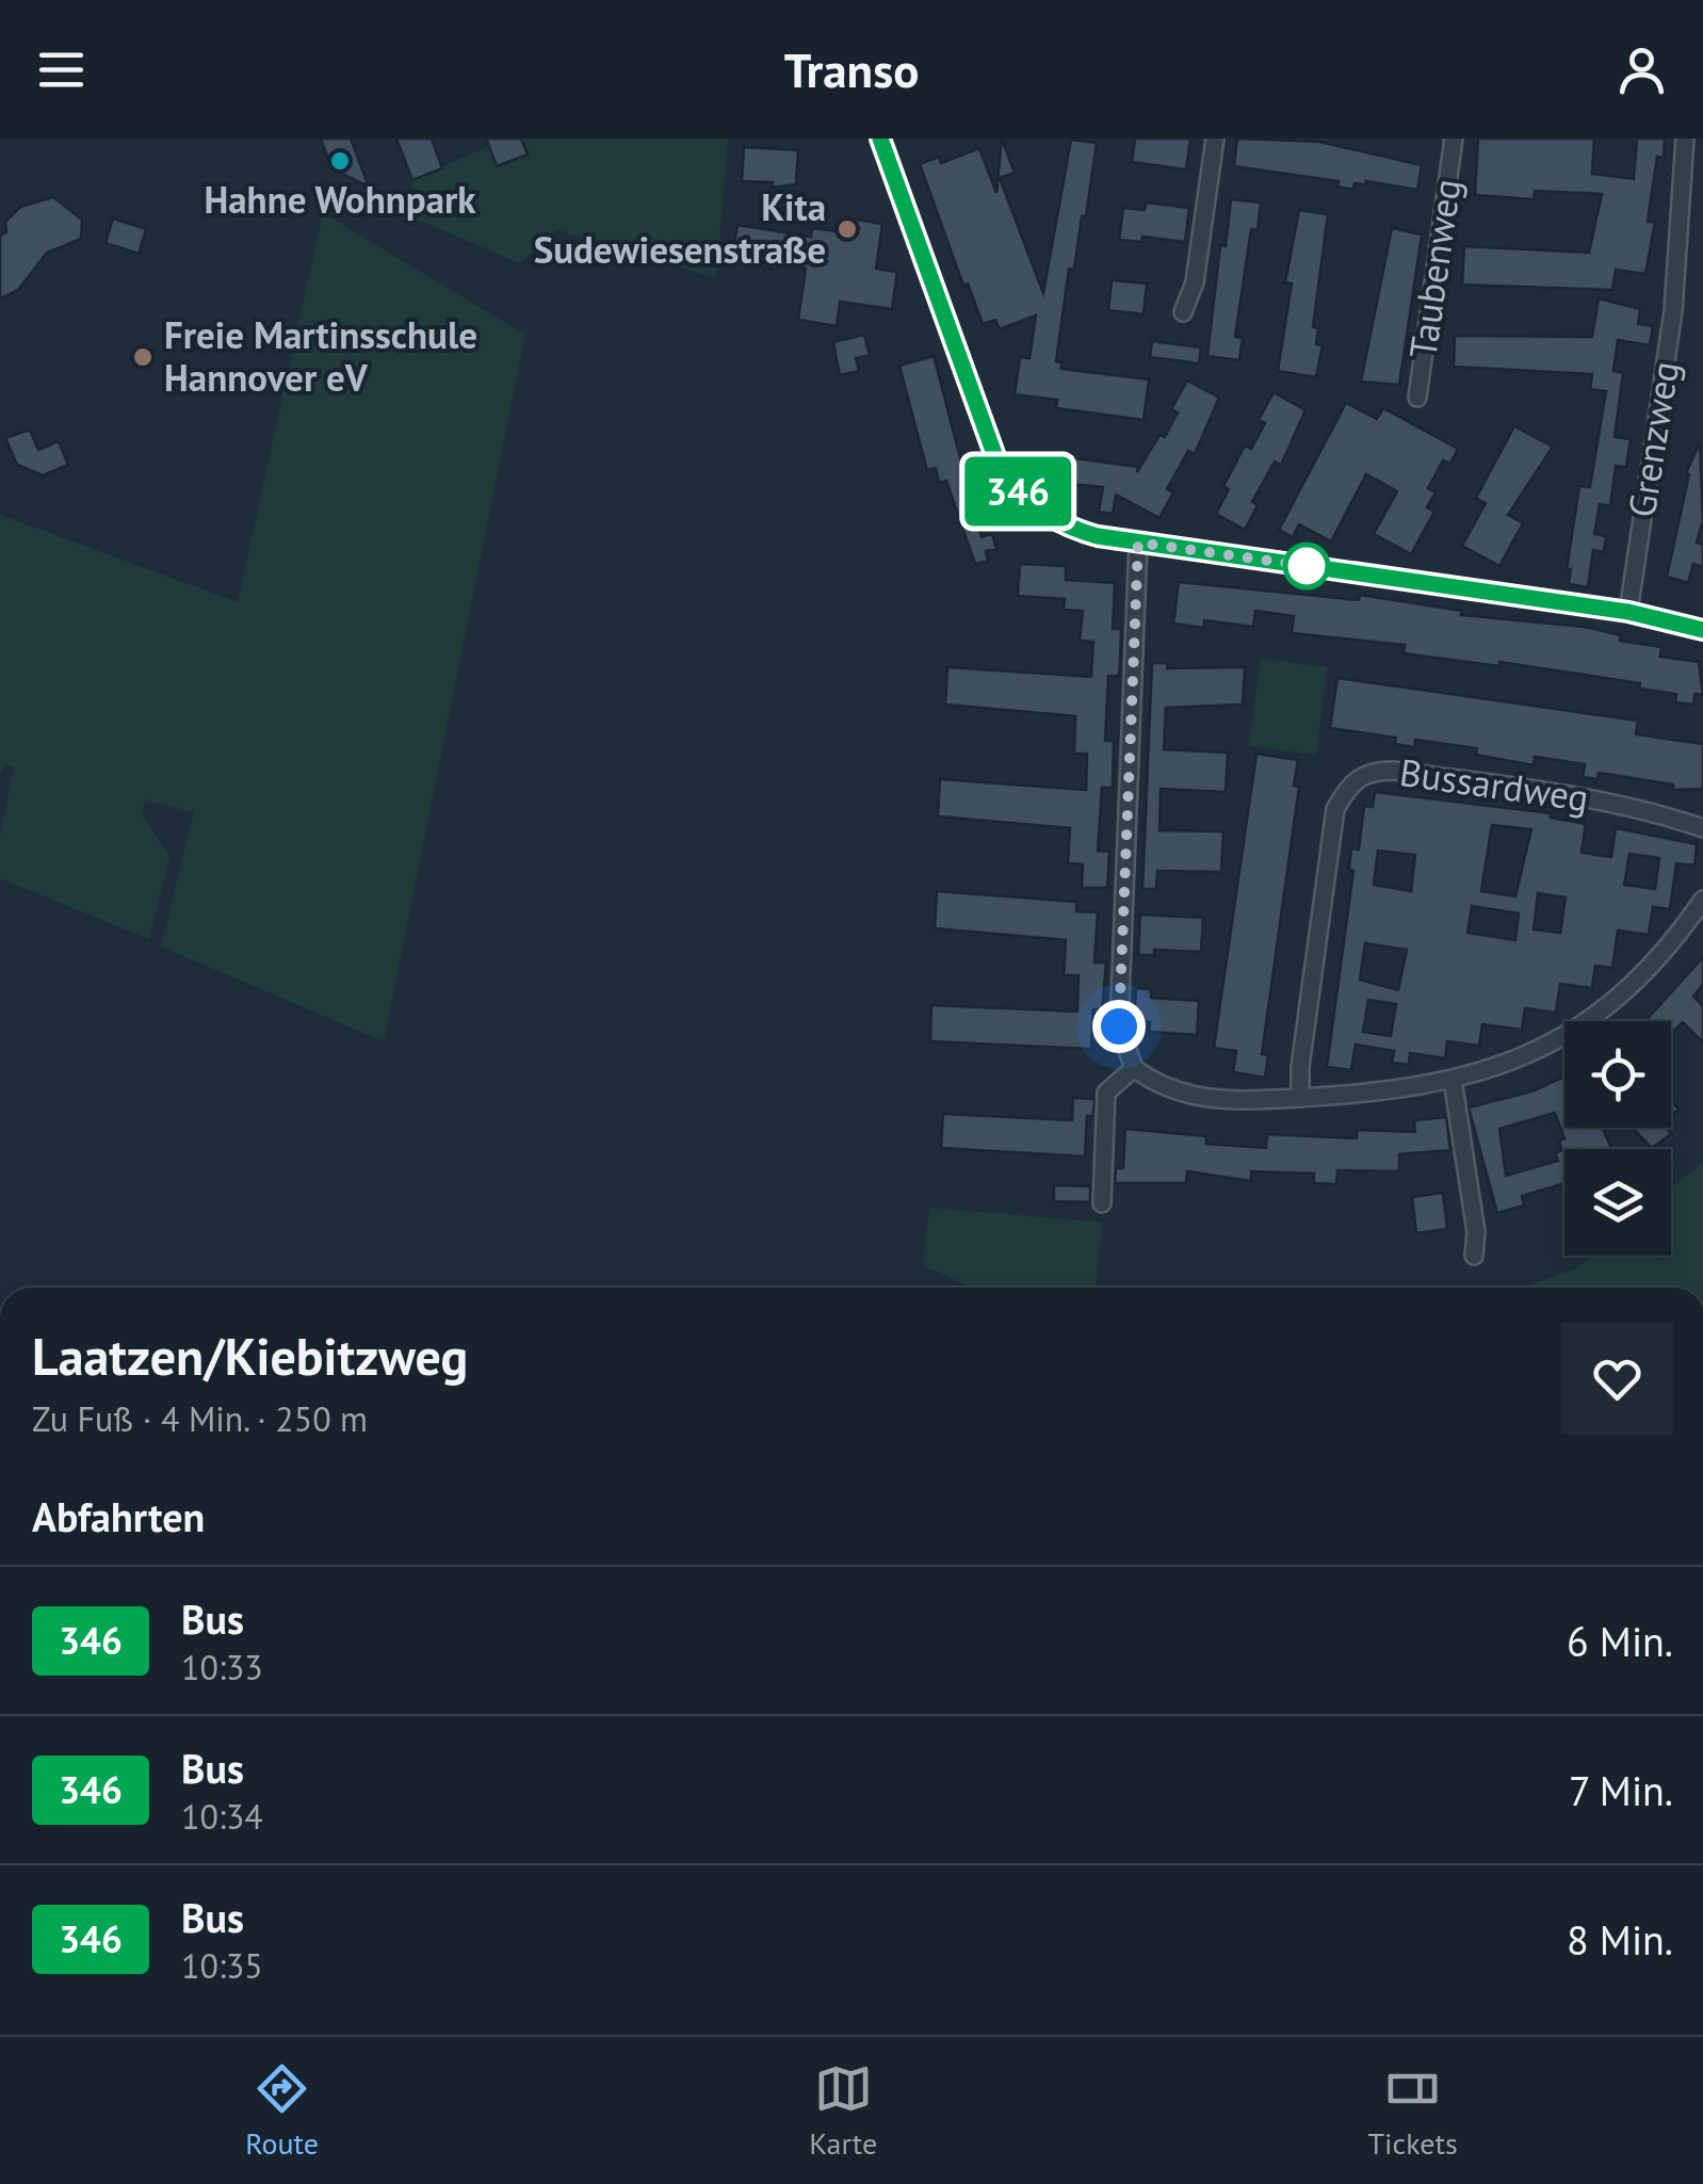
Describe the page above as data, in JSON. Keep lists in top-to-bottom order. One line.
{"streets":{"street":["Taubenweg","Grenzweg","Bussardweg"]},"places":["Hahne Wohnpark","Kita Sudewiesenstraße","Freie Martinsschule Hannover eV"],"lines":["bus line 346"],"page":{"header":"Transo","on_map":"346","heading":[["Laatzen/Kiebitzweg","Zu Fuß · 4 Min. · 250 m"],"Abfahrten"],"list":[{"mark":"346","name":"Bus","note":"10:33","value":"6 Min."},{"mark":"346","name":"Bus","note":"10:34","value":"7 Min."},{"mark":"346","name":"Bus","note":"10:35","value":"8 Min."}],"tabs":["Route","Karte","Tickets"]}}
